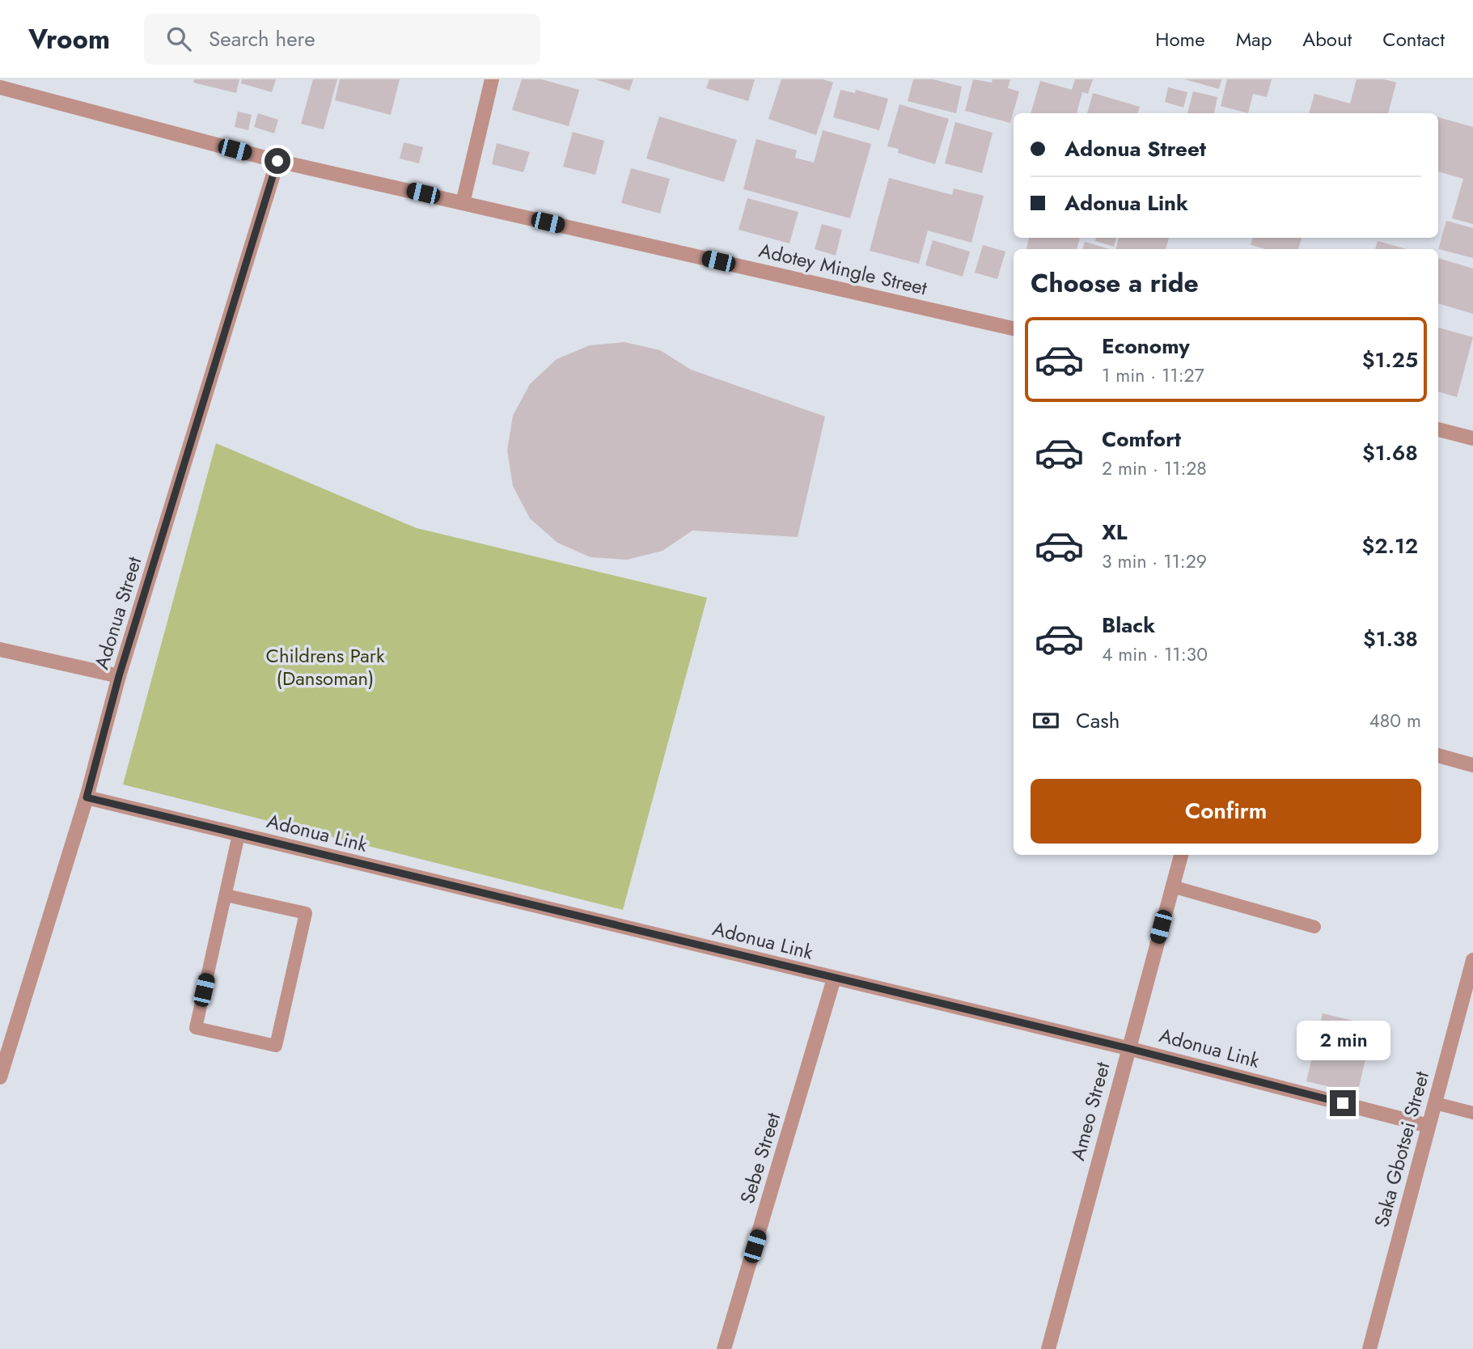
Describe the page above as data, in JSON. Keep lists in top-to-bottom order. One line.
{"streets":{"street":["Adotey Mingle Street","Adonua Street","Adonua Link","Ameo Street","Saka Gbotsei Street","Sebe Street"]},"crossings":[["Adotey Mingle Street","Adonua Street"],["Adonua Street","Adonua Link"],["Adonua Link","Ameo Street"],["Adonua Link","Saka Gbotsei Street"],["Adonua Link","Sebe Street"]],"parks":["Childrens Park (Dansoman)"],"page":{"header":"Vroom","search":"Search here","nav":["Home","Map","About","Contact"],"banner":["Adonua Street","Adonua Link"],"heading":"Choose a ride","list":[{"name":"Economy","note":"1 min · 11:27","value":"$1.25"},{"name":"Comfort","note":"2 min · 11:28","value":"$1.68"},{"name":"XL","note":"3 min · 11:29","value":"$2.12"},{"name":"Black","note":"4 min · 11:30","value":"$1.38"}],"pay":["Cash","480 m"],"buttons":"Confirm","bubble":"2 min"}}
